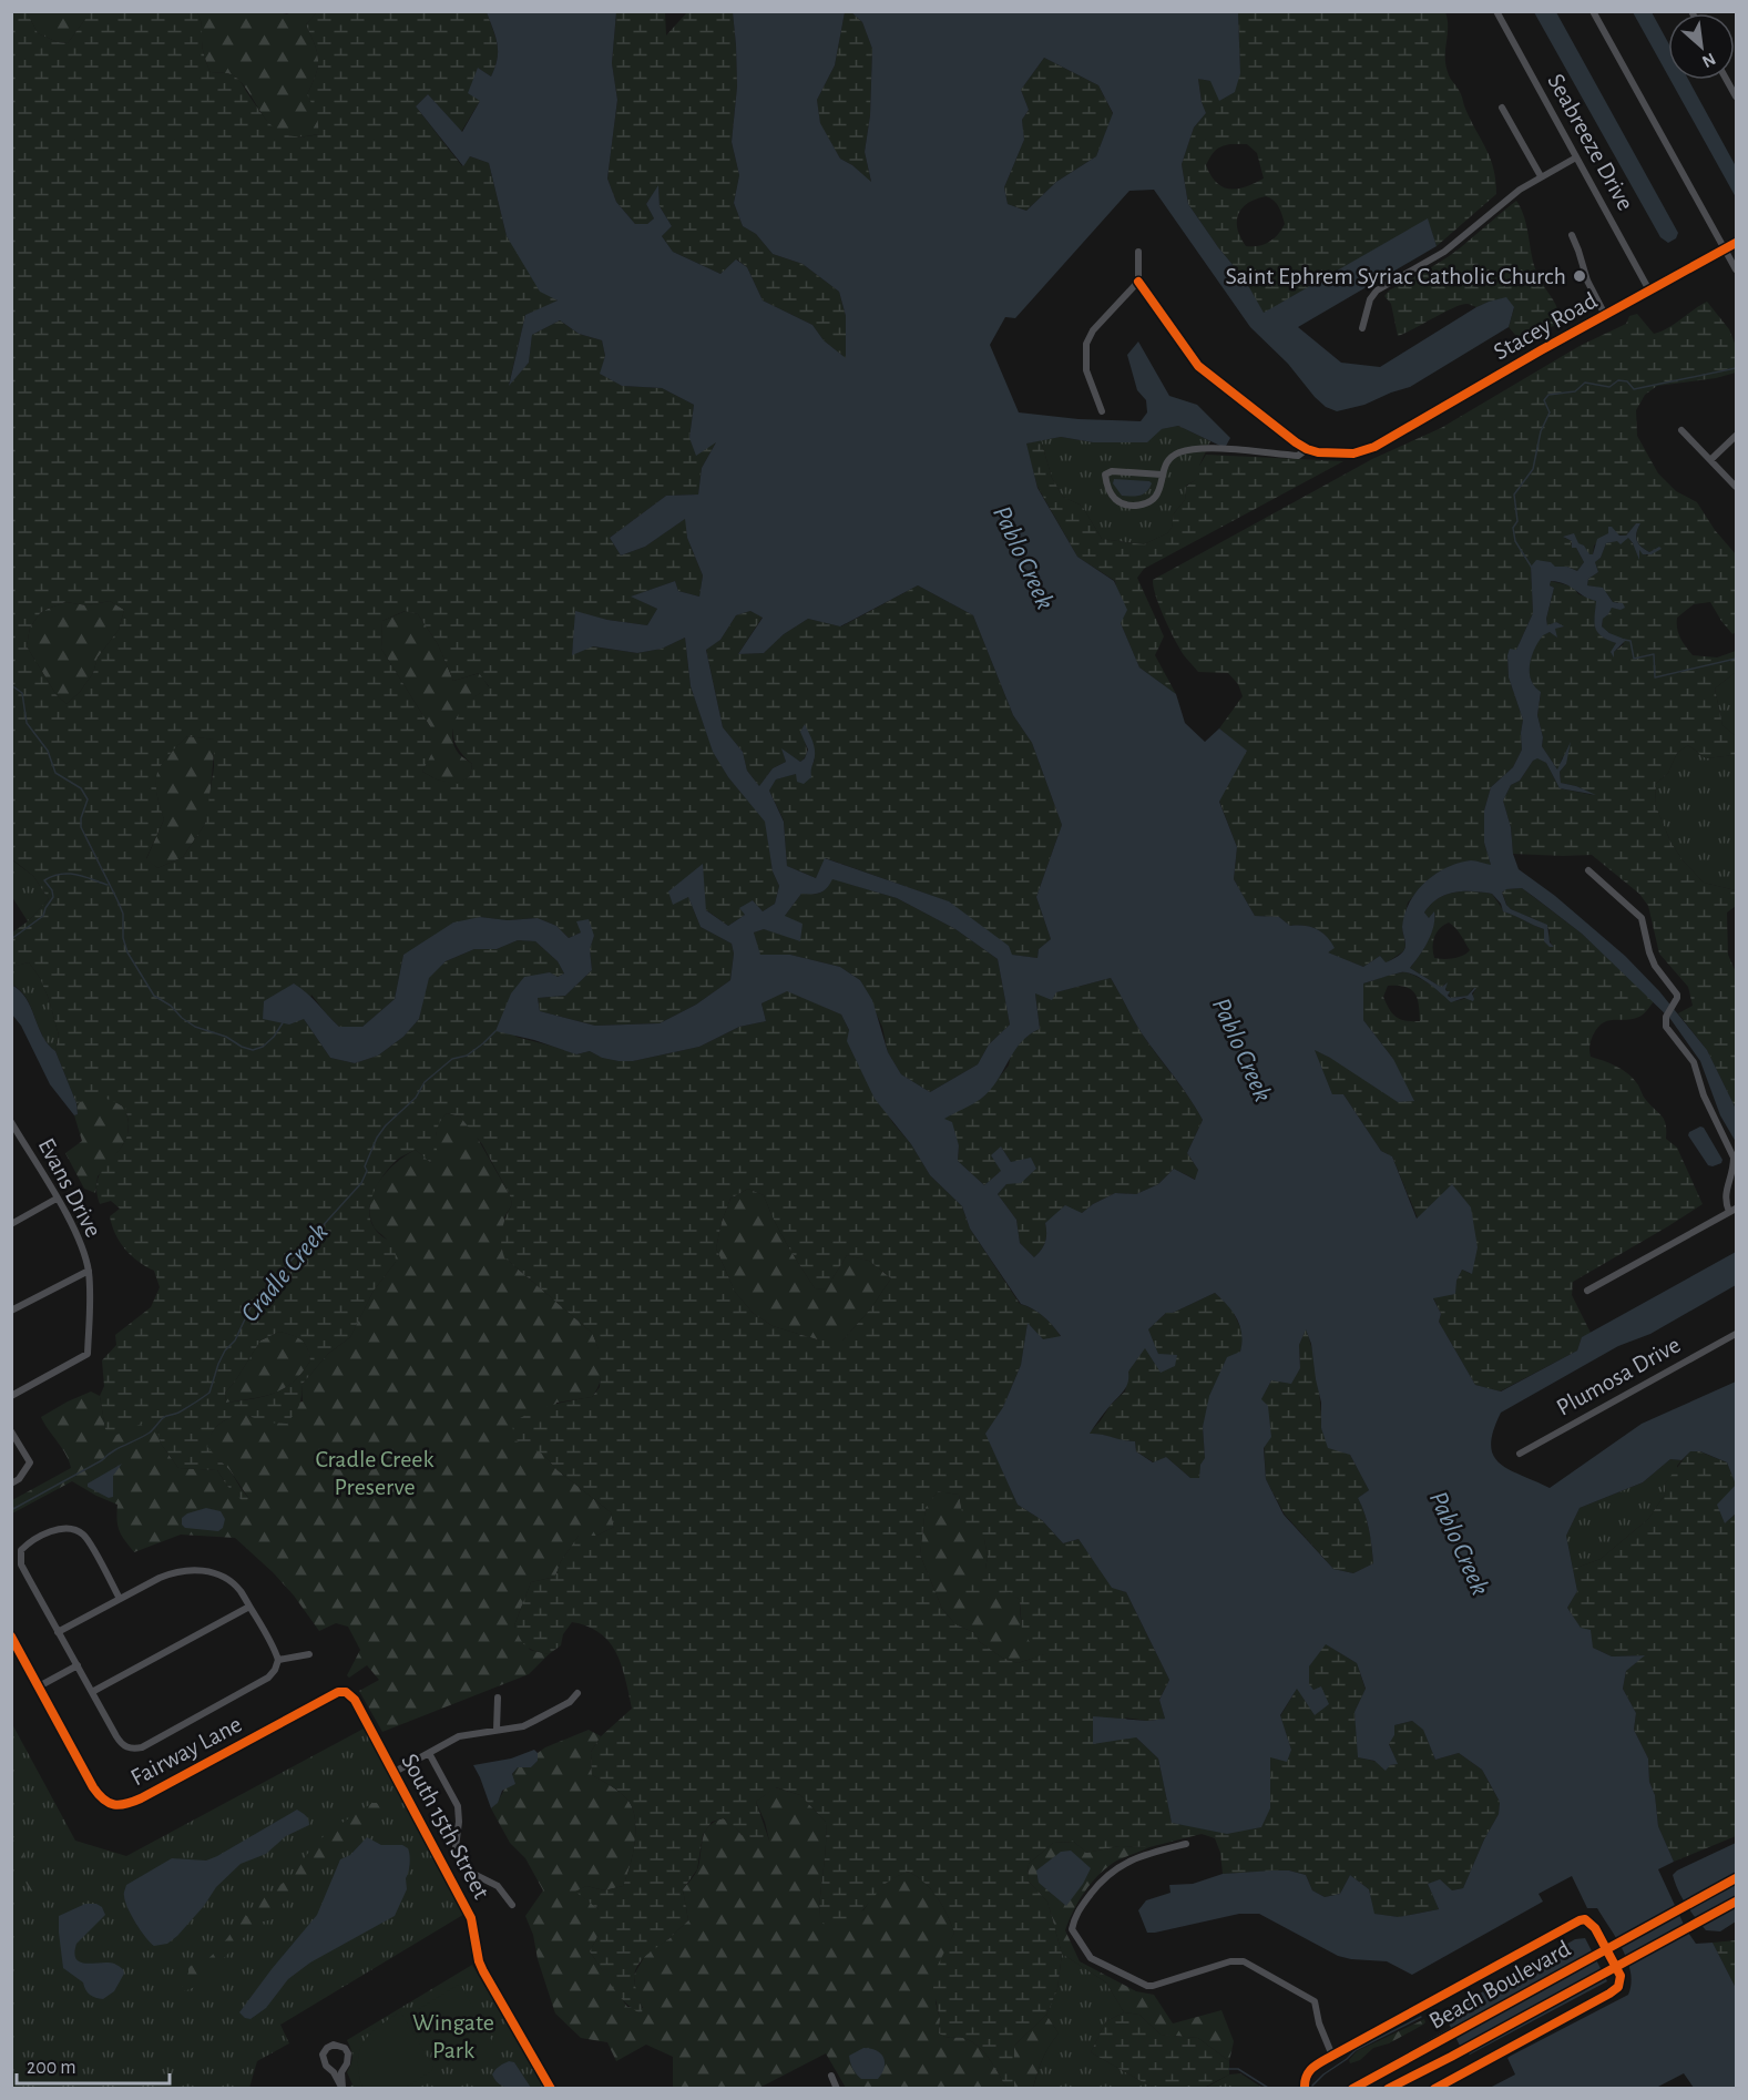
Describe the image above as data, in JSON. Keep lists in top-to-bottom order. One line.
{"streets":{"highway":["Beach Boulevard"],"street":["Seabreeze Drive","Stacey Road","Evans Drive","Plumosa Drive","Fairway Lane","South 15th Street"]},"crossings":[["Seabreeze Drive","Stacey Road"],["Fairway Lane","South 15th Street"]],"water":["Pablo Creek","Cradle Creek"],"parks":["Cradle Creek Preserve","Wingate Park"],"places":["Saint Ephrem Syriac Catholic Church"],"scale_bar":"200 m","north":"bottom right"}
